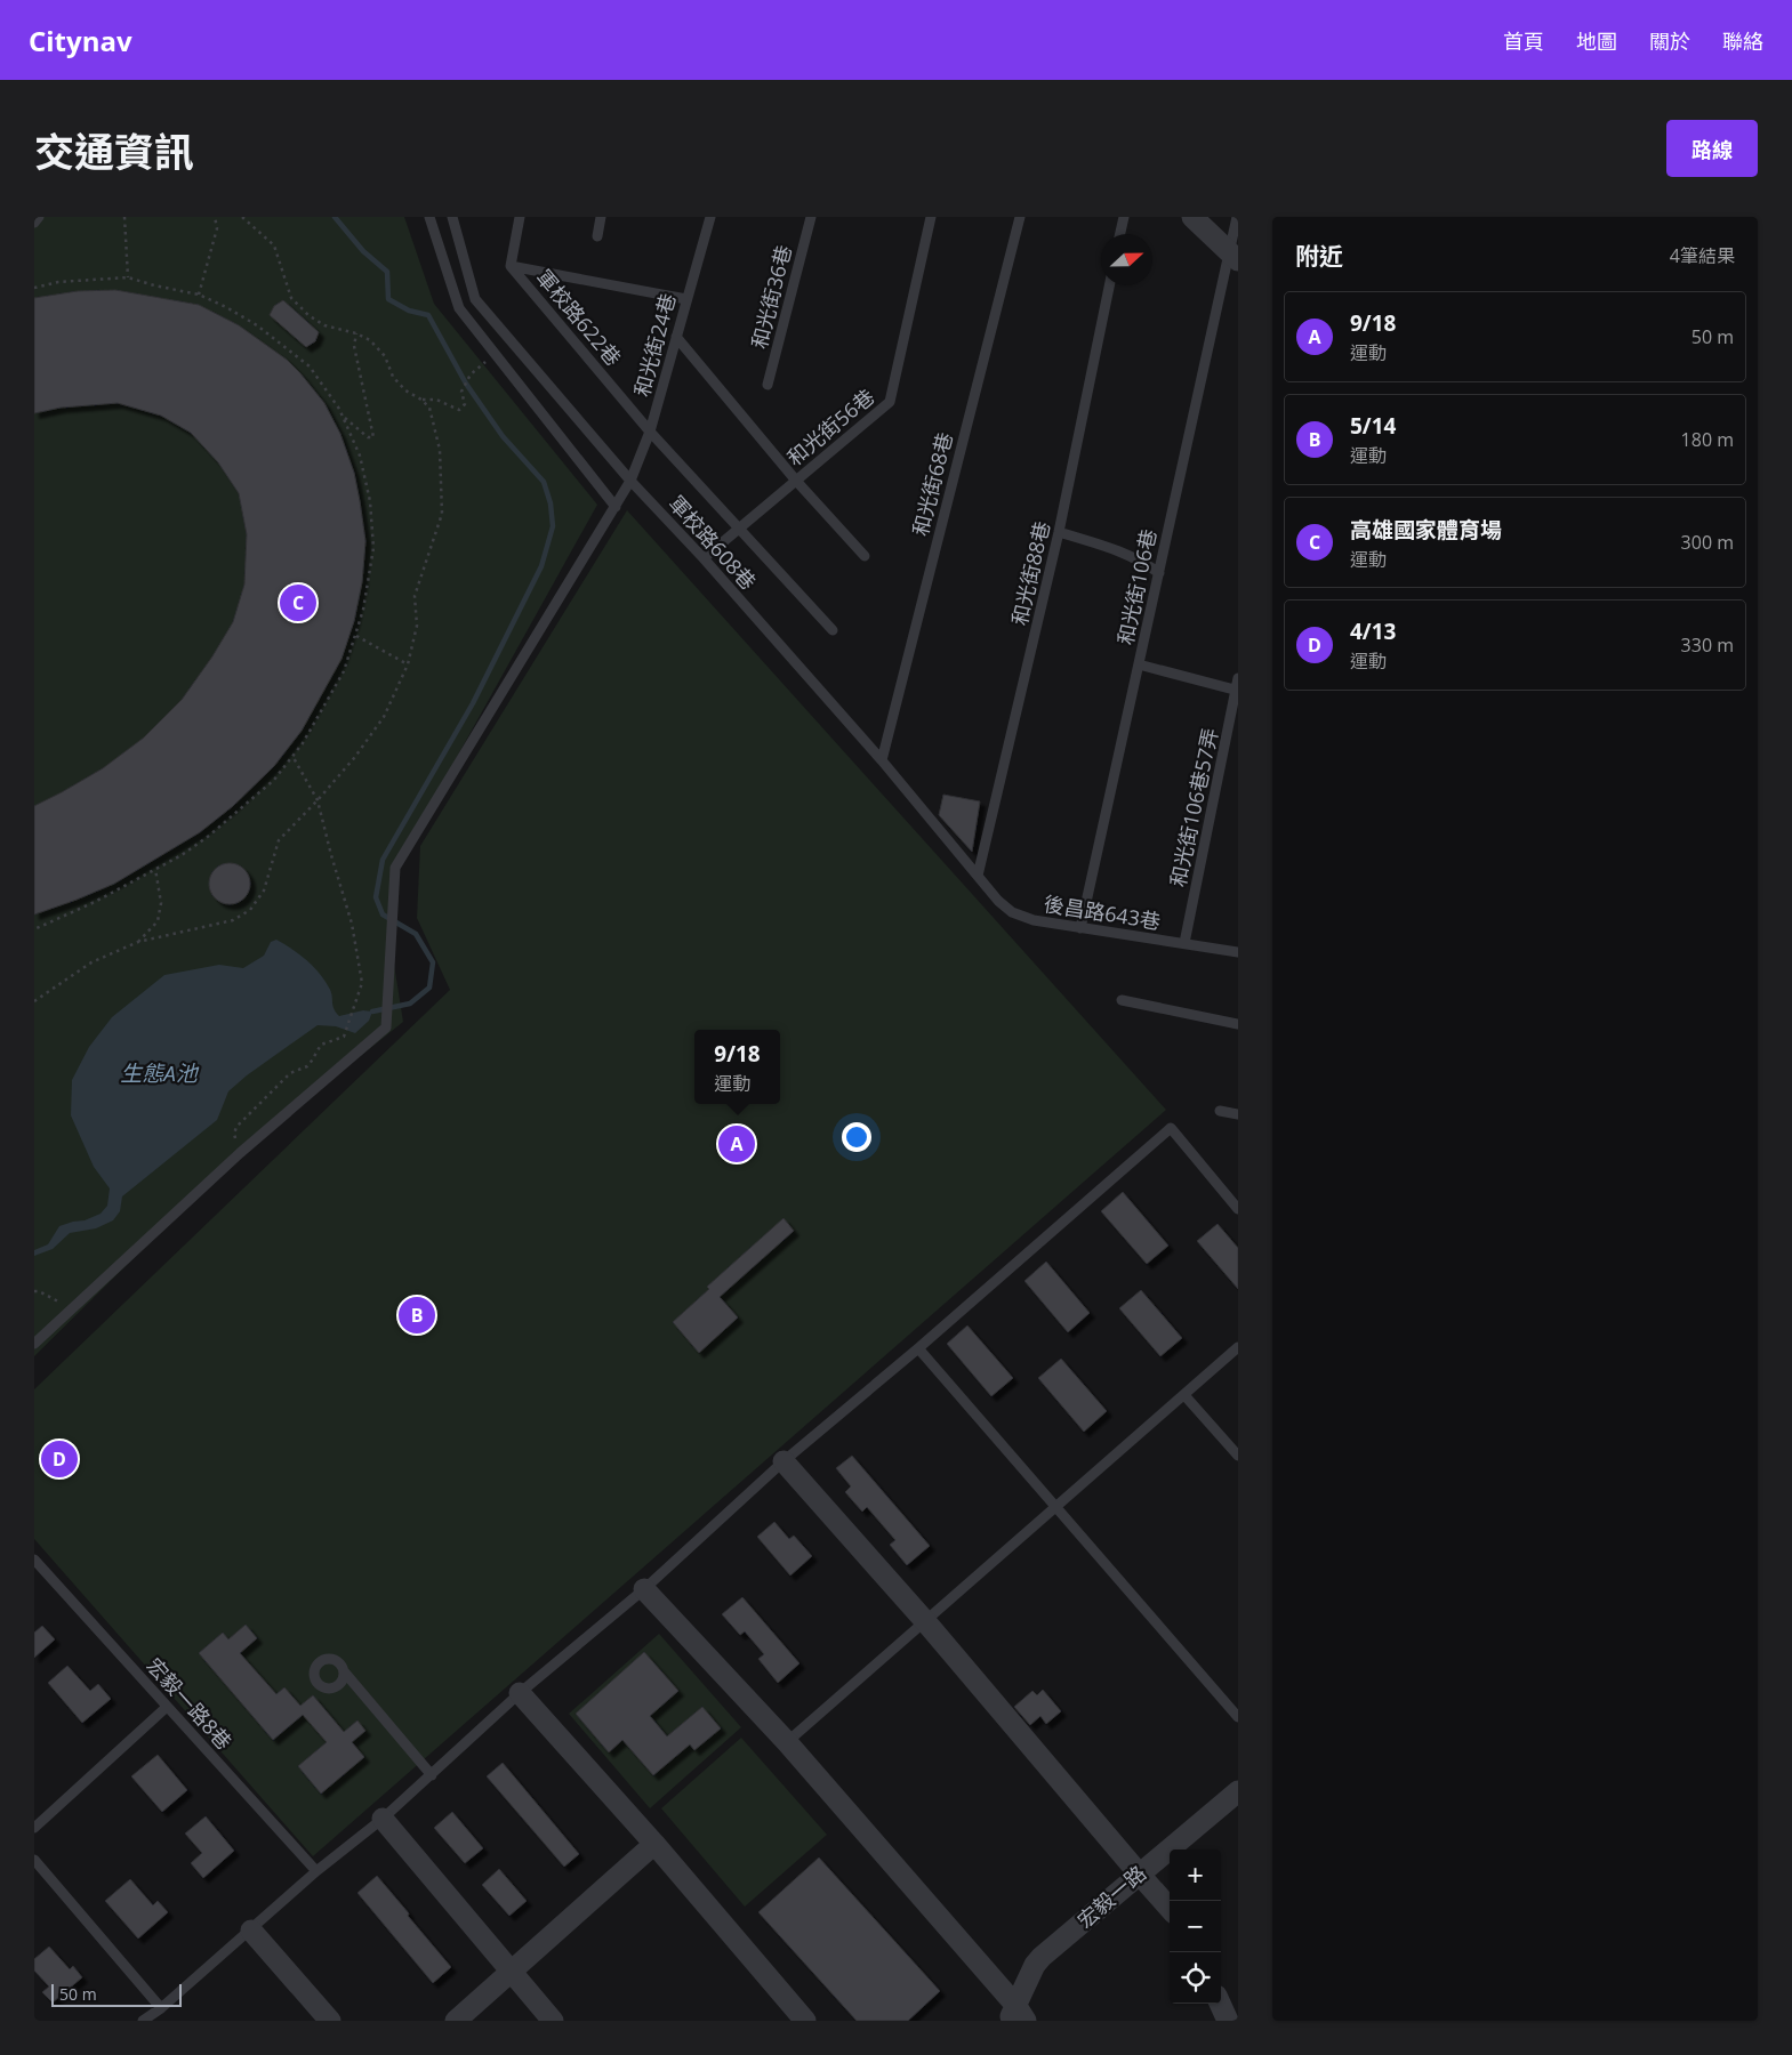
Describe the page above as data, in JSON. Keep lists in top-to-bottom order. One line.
{"streets":{"street":["宏毅一路"],"lane":["和光街36巷","軍校路622巷","和光街24巷","和光街56巷","和光街68巷","軍校路608巷","和光街88巷","和光街106巷","和光街106巷57弄","後昌路643巷","宏毅一路8巷"]},"crossings":[["軍校路622巷","和光街24巷"],["軍校路622巷","和光街56巷"],["和光街24巷","軍校路608巷"],["和光街56巷","軍校路608巷"],["和光街68巷","軍校路608巷"],["軍校路608巷","和光街88巷"],["軍校路608巷","後昌路643巷"],["和光街88巷","後昌路643巷"],["和光街106巷","後昌路643巷"],["和光街106巷57弄","後昌路643巷"]],"water":["生態A池"],"scale_bar":"50 m","north":"right","page":{"header":"Citynav","nav":["首頁","地圖","關於","聯絡"],"title":"交通資訊","buttons":"路線","heading":["附近","4筆結果"],"list":[{"mark":"A","name":"9/18","note":"運動","value":"50 m"},{"mark":"B","name":"5/14","note":"運動","value":"180 m"},{"mark":"C","name":"高雄國家體育場","note":"運動","value":"300 m"},{"mark":"D","name":"4/13","note":"運動","value":"330 m"}],"pins":["C","A","B","D"],"popup":["9/18","運動"],"map_buttons":["+","−"],"scale":"50 m"}}
